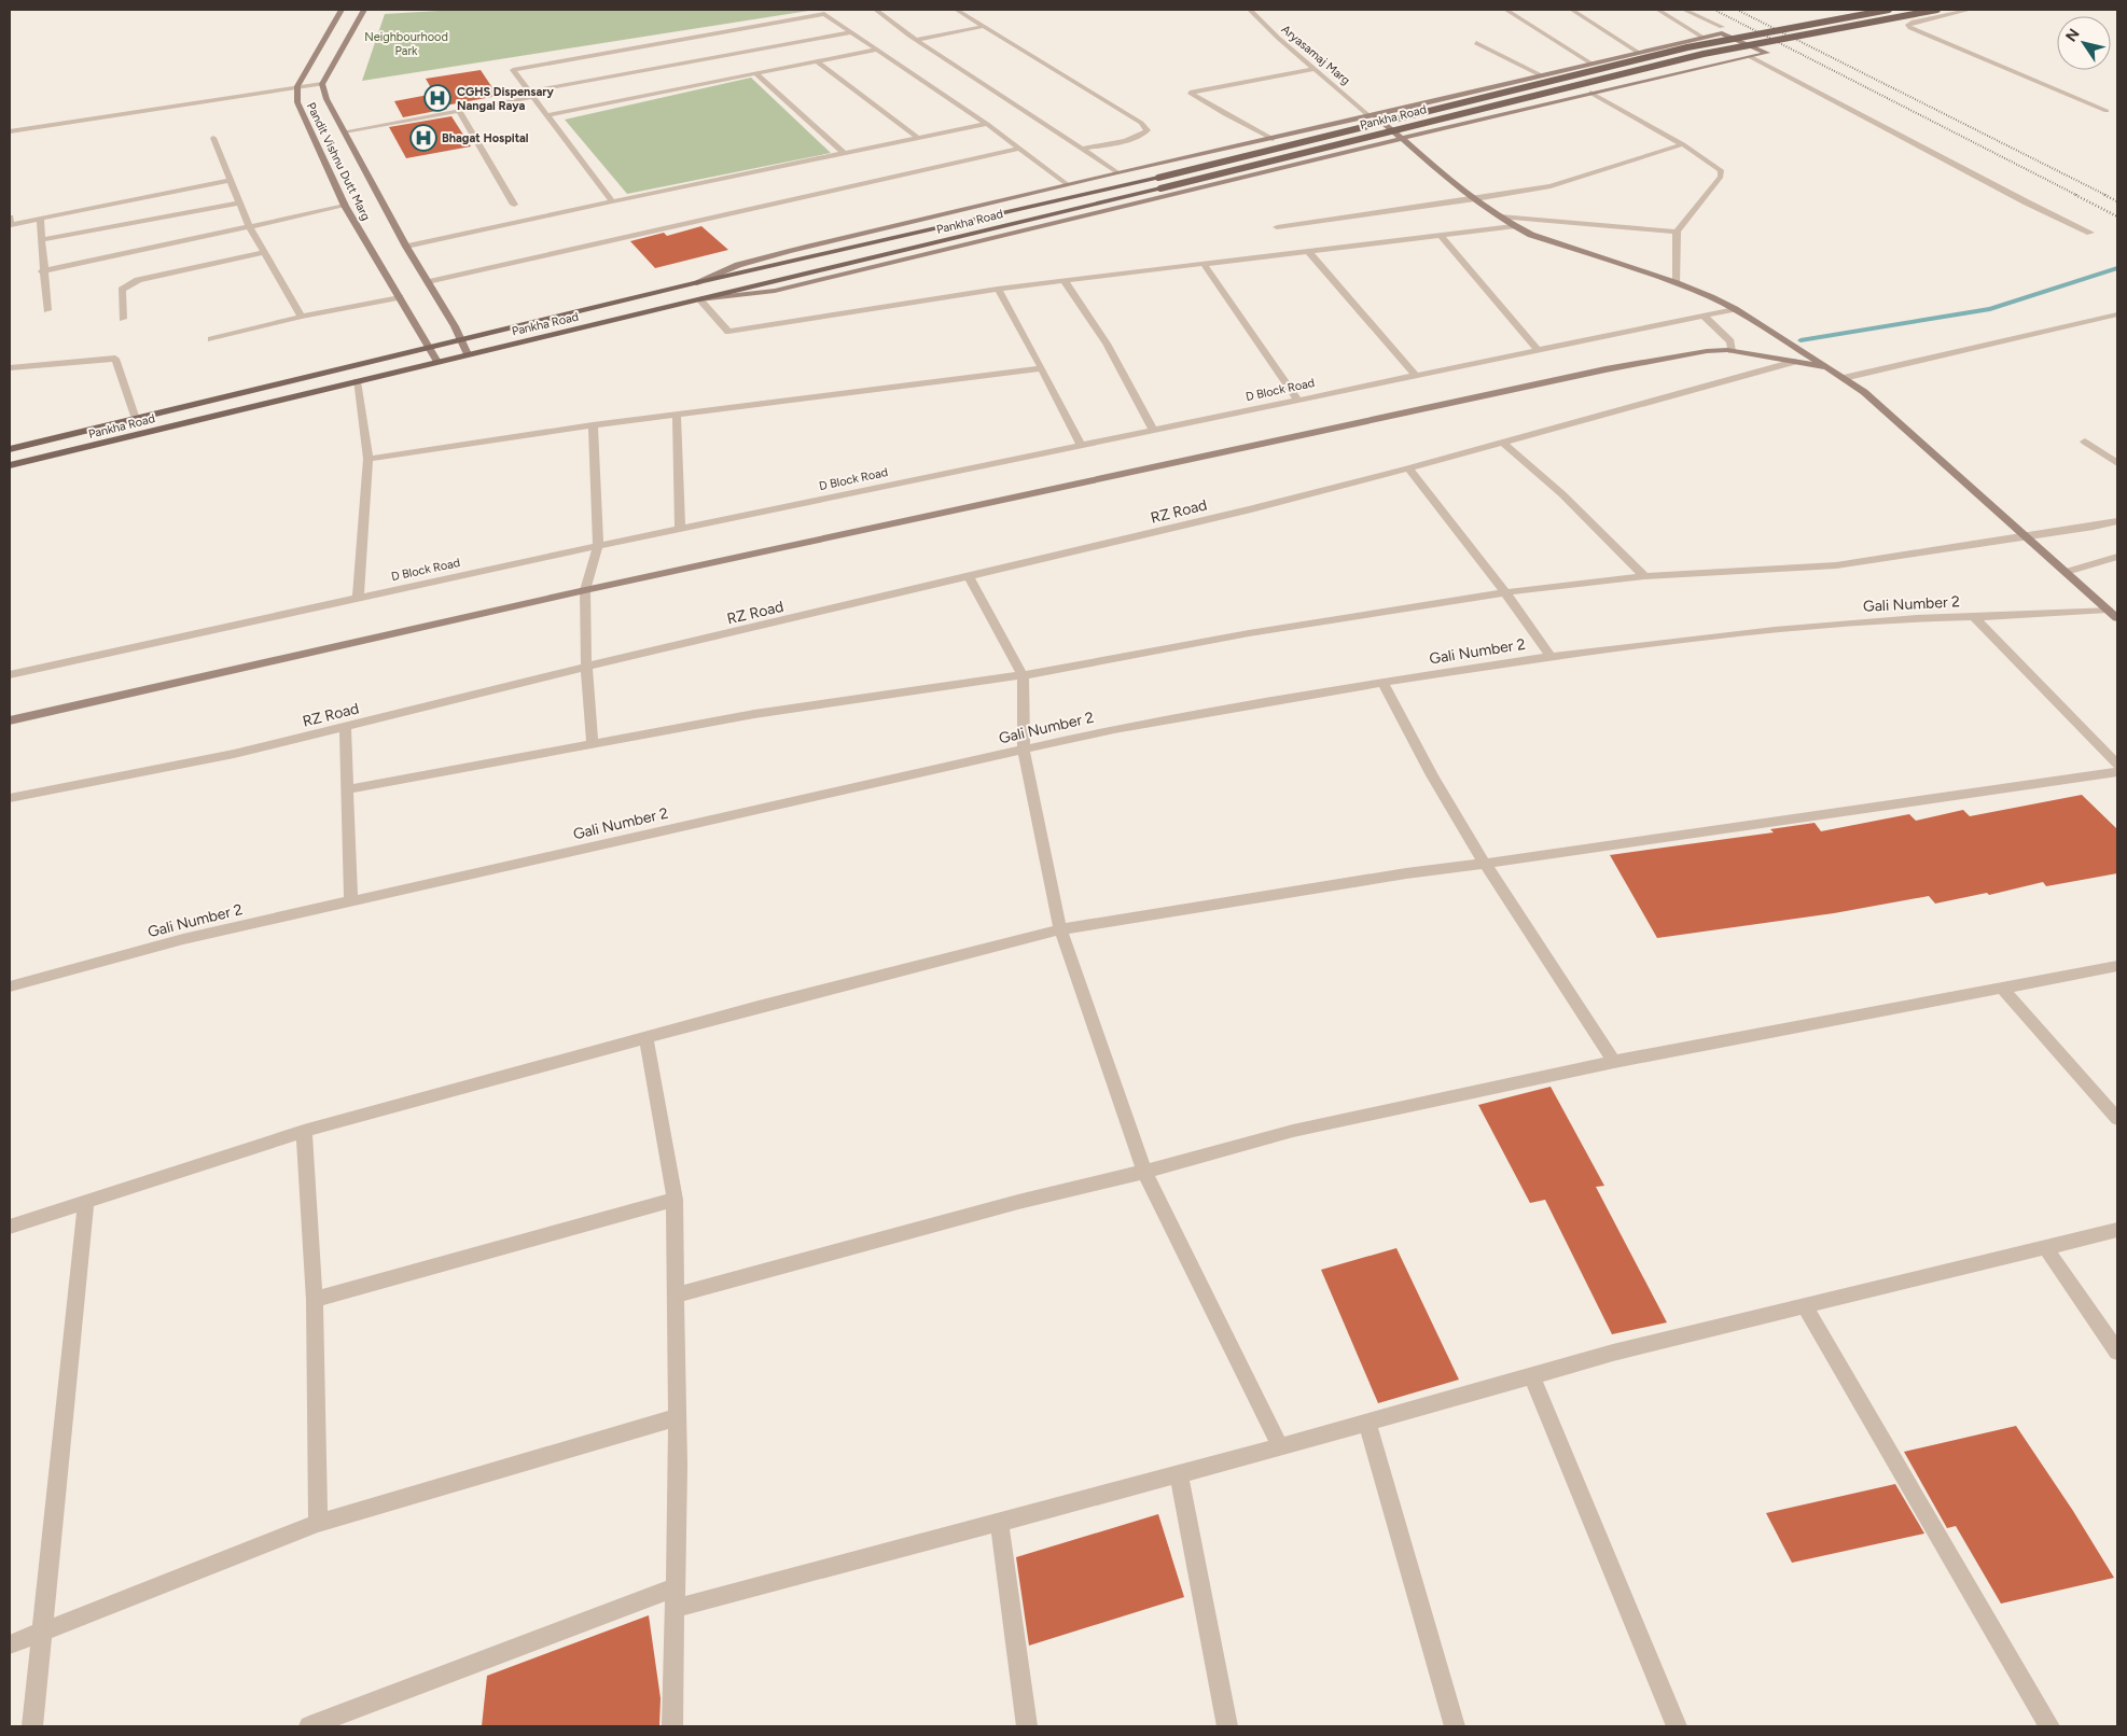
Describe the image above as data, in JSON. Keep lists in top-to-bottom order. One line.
{"streets":{"main road":["Pankha Road"],"street":["Aryasamaj Marg","Pandit Vishnu Dutt Marg","D Block Road","RZ Road","Gali Number 2"]},"crossings":[["Pankha Road","Pandit Vishnu Dutt Marg"]],"parks":["Neighbourhood Park"],"places":{"hospital":["CGHS Dispensary Nangal Raya","Bhagat Hospital"]},"north":"top left"}
